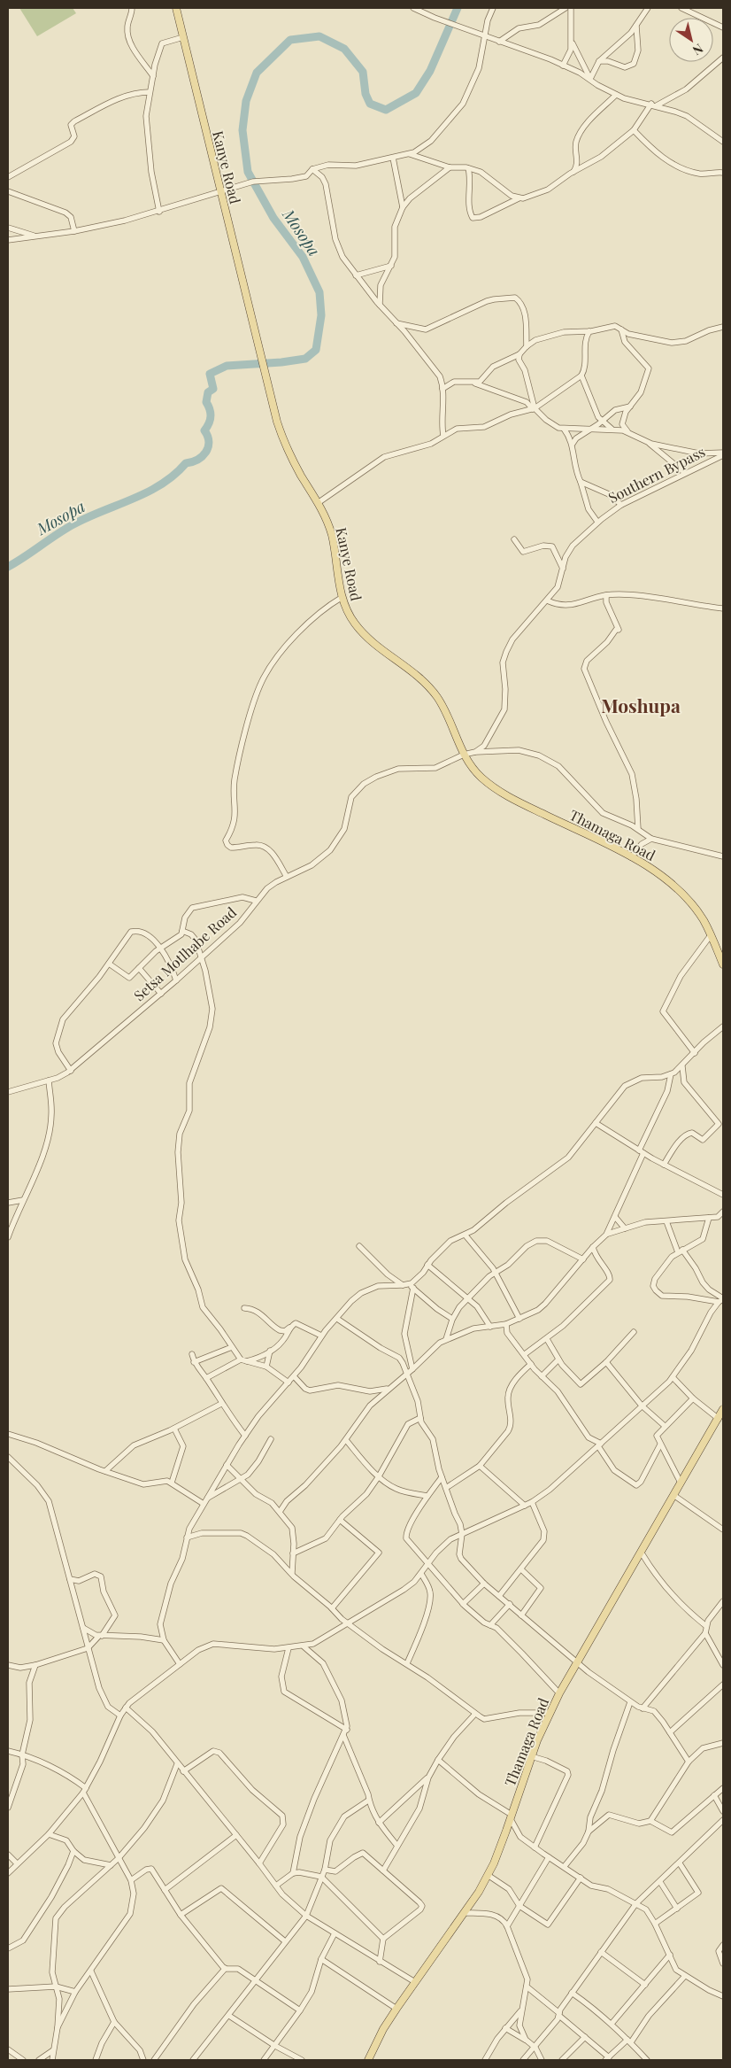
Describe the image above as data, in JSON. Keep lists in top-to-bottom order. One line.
{"streets":{"main road":["Kanye Road","Thamaga Road"],"street":["Southern Bypass","Setsa Motlhabe Road"]},"crossings":[["Kanye Road","Thamaga Road"],["Kanye Road","Setsa Motlhabe Road"],["Thamaga Road","Setsa Motlhabe Road"]],"districts":["Moshupa"],"water":["Mosopa"],"north":"bottom right"}
